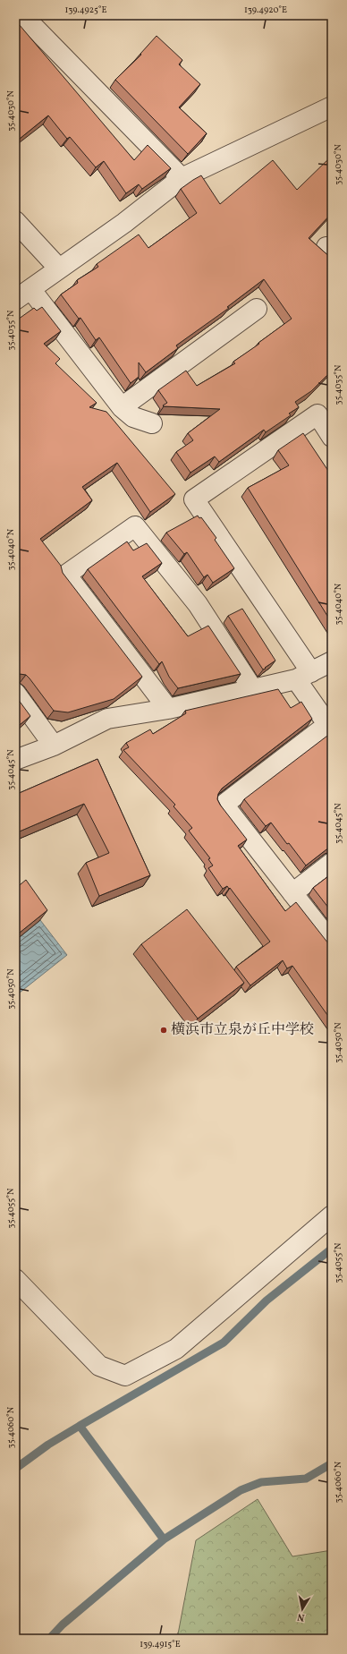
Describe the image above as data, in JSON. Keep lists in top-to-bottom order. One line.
{"places":["横浜市立泉が丘中学校"],"north":"bottom","coordinates":["139.4925°E","139.4920°E","35.4030°N","35.4035°N","35.4040°N","35.4045°N","35.4050°N","35.4055°N","35.4060°N","139.4915°E"]}
